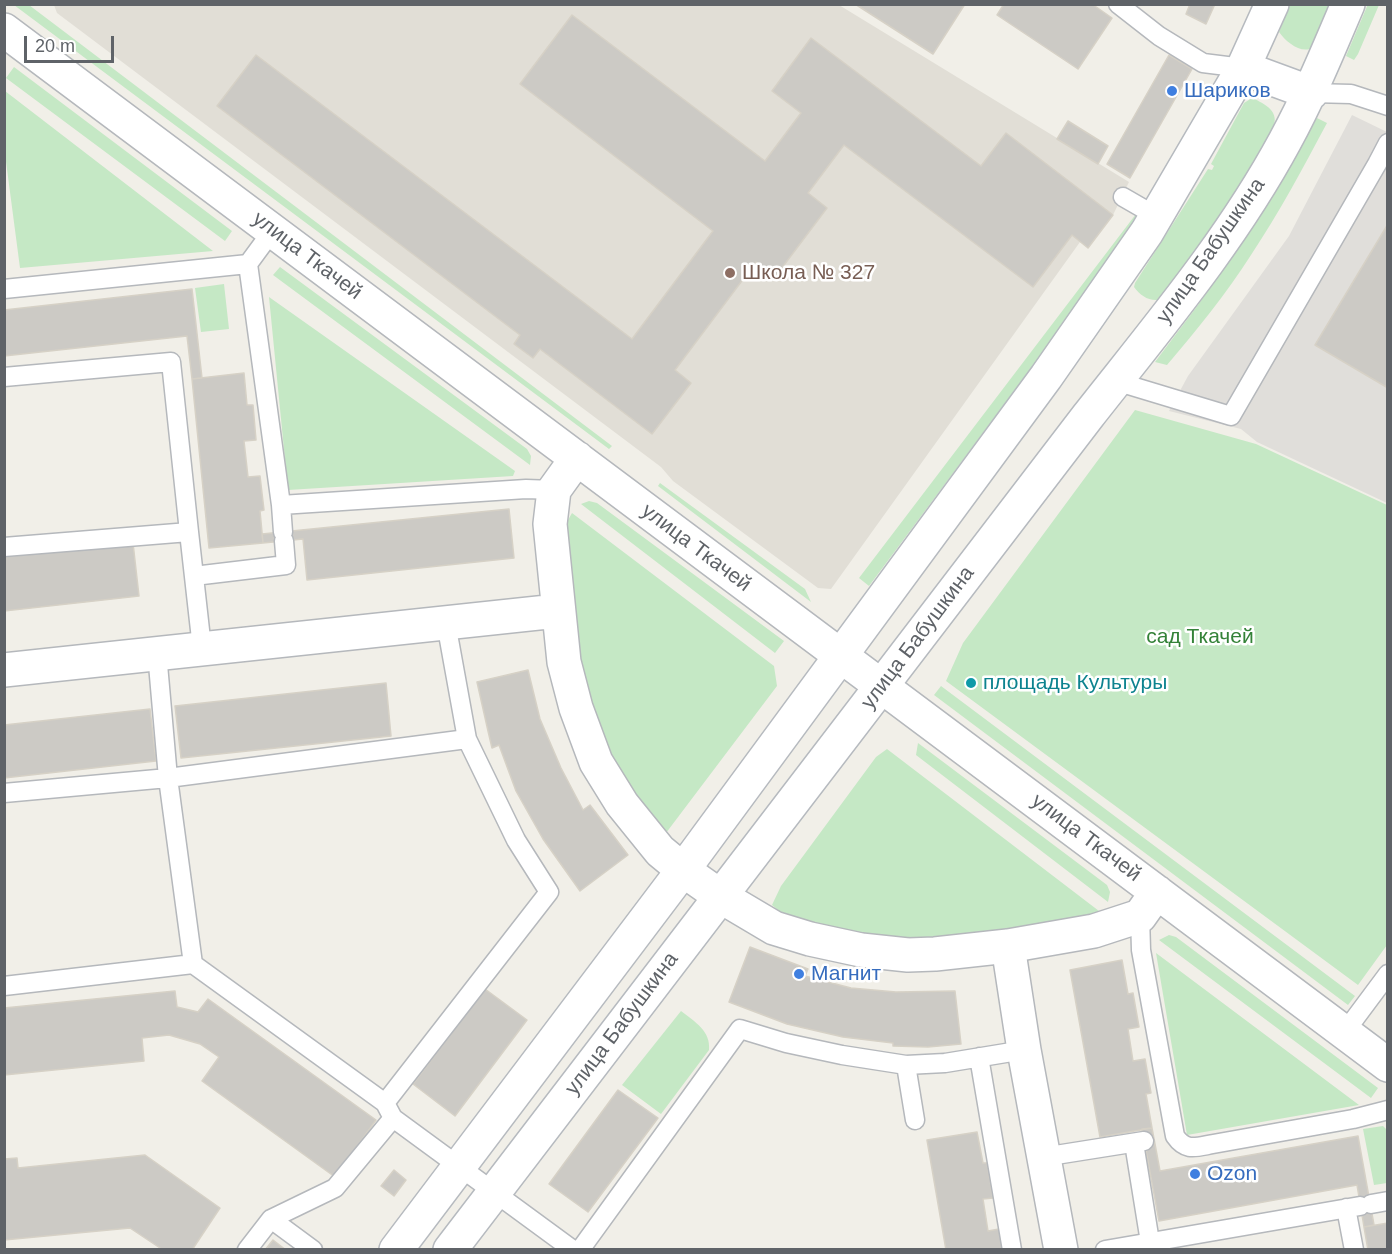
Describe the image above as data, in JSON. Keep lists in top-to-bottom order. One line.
{"streets":{"street":["улица Бабушкина","улица Ткачей"]},"crossings":[["улица Бабушкина","улица Ткачей"]],"parks":["сад Ткачей"],"places":["Шариков","Школа № 327","площадь Культуры","Магнит","Ozon"],"scale_bar":"20 m"}
